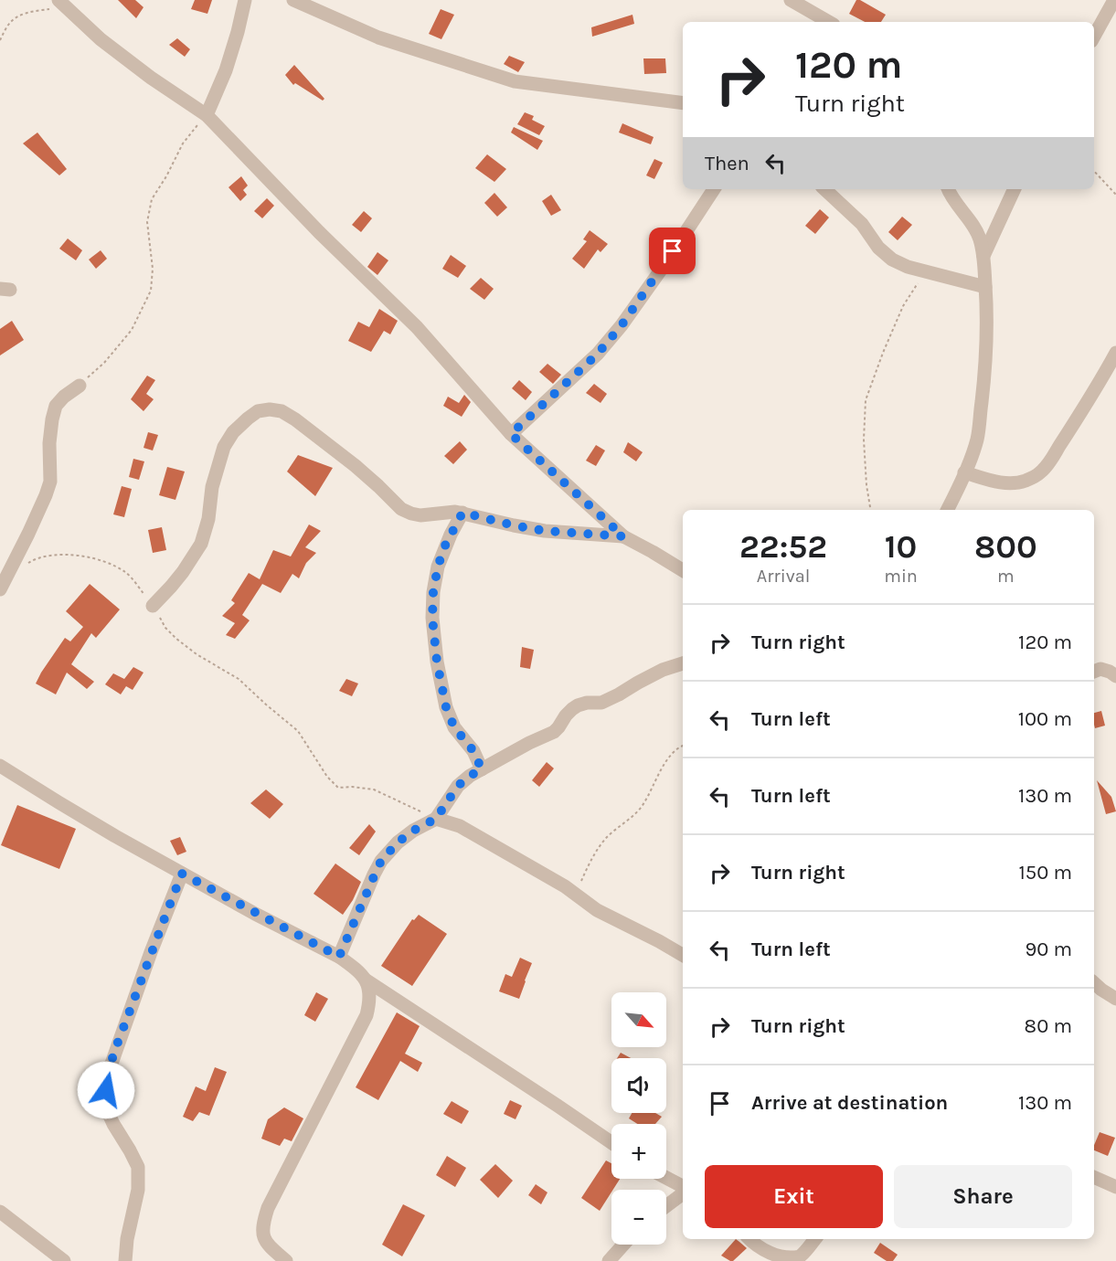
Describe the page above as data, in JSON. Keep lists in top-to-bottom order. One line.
{"north":"bottom right","page":{"turn":["120 m","Turn right"],"then":"Then","eta":["22:52","Arrival","10","min","800","m"],"list":[{"name":"Turn right","value":"120 m"},{"name":"Turn left","value":"100 m"},{"name":"Turn left","value":"130 m"},{"name":"Turn right","value":"150 m"},{"name":"Turn left","value":"90 m"},{"name":"Turn right","value":"80 m"},{"name":"Arrive at destination","value":"130 m"}],"map_buttons":["+","−"],"buttons":["Exit","Share"]}}
